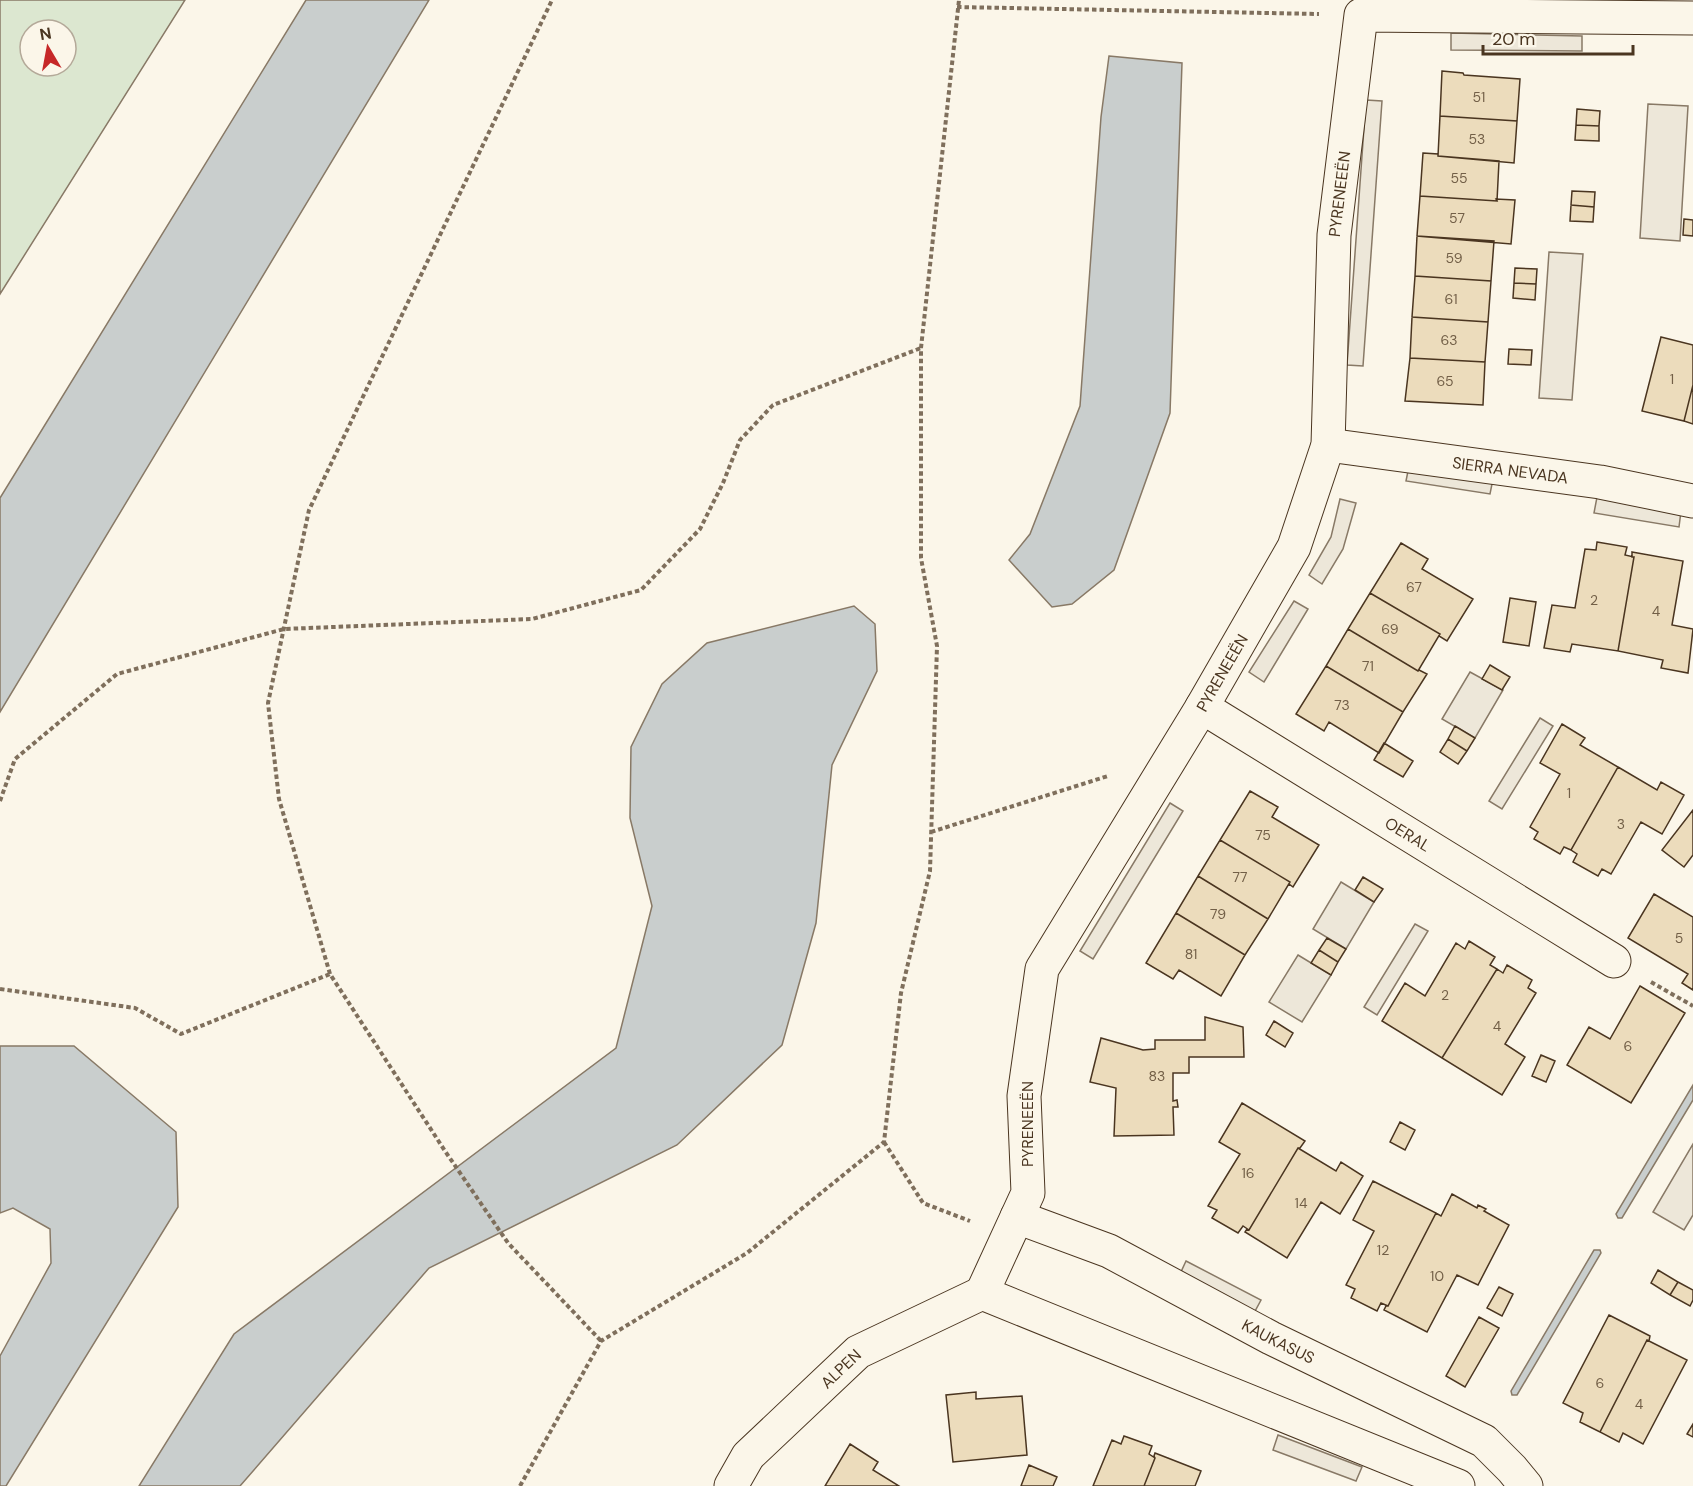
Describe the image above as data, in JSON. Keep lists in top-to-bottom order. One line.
{"streets":{"street":["PYRENEEËN","SIERRA NEVADA","OERAL","KAUKASUS","ALPEN"]},"crossings":[["PYRENEEËN","SIERRA NEVADA"],["PYRENEEËN","OERAL"],["PYRENEEËN","KAUKASUS"],["PYRENEEËN","ALPEN"]],"house_numbers":["51","53","55","57","59","61","63","1","65","67","2","4","69","71","73","1","3","75","77","79","5","81","2","4","6","83","16","14","12","10","6","4"],"scale_bar":"20 m","north":"top"}
